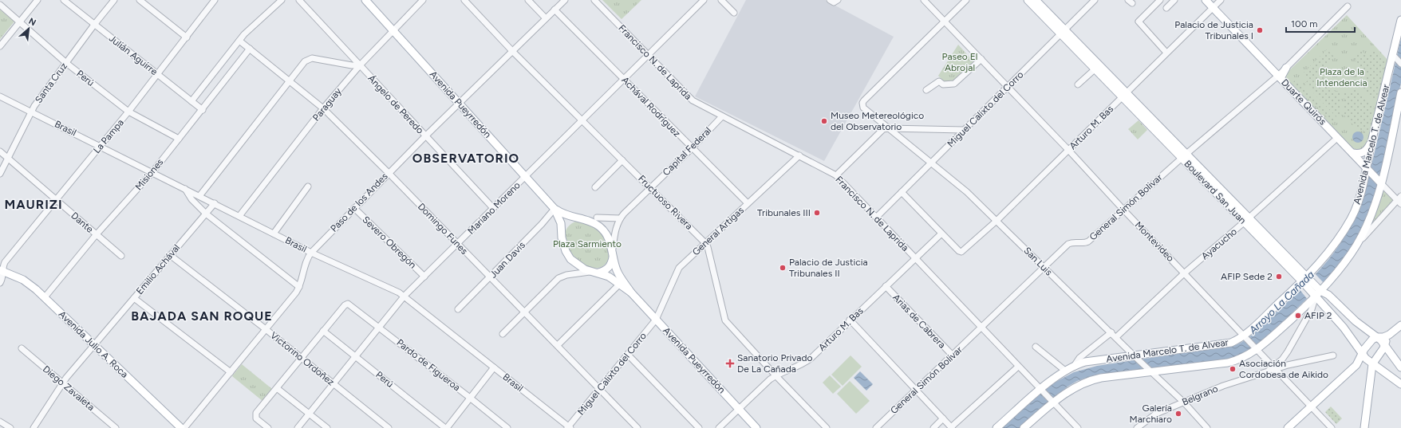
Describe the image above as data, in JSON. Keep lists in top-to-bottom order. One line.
{"streets":{"main road":["Duarte Quirós","Avenida Pueyrredón","Avenida Marcelo T. de Alvear","Boulevard San Juan","Avenida Julio A. Roca"],"street":["Julián Aguirre","Francisco N. de Laprida","Perú","Santa Cruz","Paraguay","Ángelo de Peredo","Achával Rodríguez","Miguel Calixto del Corro","Arturo M. Bas","Brasil","La Pampa","Capital Federal","Misiones","Paso de los Andes","Fructuoso Rivera","General Simón Bolivar","Mariano Moreno","Dante","Domingo Funes","General Artigas","Montevideo","Severo Obregón","Ayacucho","Juan Davis","San Luis","Emilio Achával","Arias de Cabrera","Victorino Ordoñez","Pardo de Figueroa","Diego Zavaleta","Belgrano"]},"crossings":[["Julián Aguirre","Santa Cruz"],["Julián Aguirre","La Pampa"],["Julián Aguirre","Misiones"],["Francisco N. de Laprida","Miguel Calixto del Corro"],["Francisco N. de Laprida","Arturo M. Bas"],["Francisco N. de Laprida","Avenida Marcelo T. de Alvear"],["Francisco N. de Laprida","Capital Federal"],["Francisco N. de Laprida","General Simón Bolivar"],["Francisco N. de Laprida","Mariano Moreno"],["Francisco N. de Laprida","General Artigas"],["Perú","Santa Cruz"],["Perú","La Pampa"],["Perú","Misiones"],["Perú","Mariano Moreno"],["Perú","Pardo de Figueroa"],["Santa Cruz","Brasil"],["Santa Cruz","Dante"],["Duarte Quirós","Arturo M. Bas"],["Duarte Quirós","Avenida Marcelo T. de Alvear"],["Duarte Quirós","General Simón Bolivar"],["Duarte Quirós","Ayacucho"],["Paraguay","Ángelo de Peredo"],["Paraguay","Avenida Pueyrredón"],["Paraguay","Brasil"],["Paraguay","Domingo Funes"],["Ángelo de Peredo","Paso de los Andes"],["Ángelo de Peredo","Mariano Moreno"],["Avenida Pueyrredón","Miguel Calixto del Corro"],["Avenida Pueyrredón","Arturo M. Bas"],["Avenida Pueyrredón","Capital Federal"],["Avenida Pueyrredón","Paso de los Andes"],["Avenida Pueyrredón","Mariano Moreno"],["Avenida Pueyrredón","General Artigas"],["Avenida Pueyrredón","Juan Davis"],["Achával Rodríguez","Capital Federal"],["Achával Rodríguez","Paso de los Andes"],["Achával Rodríguez","Mariano Moreno"],["Achával Rodríguez","General Artigas"],["Miguel Calixto del Corro","Brasil"],["Miguel Calixto del Corro","Boulevard San Juan"],["Miguel Calixto del Corro","Domingo Funes"],["Miguel Calixto del Corro","General Artigas"],["Miguel Calixto del Corro","Montevideo"],["Miguel Calixto del Corro","San Luis"],["Arturo M. Bas","Boulevard San Juan"],["Arturo M. Bas","Fructuoso Rivera"],["Arturo M. Bas","Montevideo"],["Arturo M. Bas","San Luis"],["Arturo M. Bas","Arias de Cabrera"],["Brasil","La Pampa"],["Brasil","Misiones"],["Brasil","Paso de los Andes"],["Brasil","Mariano Moreno"],["Brasil","Emilio Achával"],["La Pampa","Dante"],["La Pampa","Avenida Julio A. Roca"],["Avenida Marcelo T. de Alvear","Boulevard San Juan"],["Avenida Marcelo T. de Alvear","Montevideo"],["Avenida Marcelo T. de Alvear","San Luis"],["Avenida Marcelo T. de Alvear","Belgrano"],["Capital Federal","Fructuoso Rivera"],["Misiones","Dante"],["Misiones","Domingo Funes"],["Misiones","Avenida Julio A. Roca"],["Boulevard San Juan","General Simón Bolivar"],["Boulevard San Juan","Ayacucho"],["Boulevard San Juan","Belgrano"],["Paso de los Andes","Fructuoso Rivera"],["Paso de los Andes","Domingo Funes"],["Paso de los Andes","Severo Obregón"],["Paso de los Andes","Victorino Ordoñez"],["Fructuoso Rivera","Mariano Moreno"],["Fructuoso Rivera","General Artigas"],["General Simón Bolivar","Montevideo"],["General Simón Bolivar","San Luis"],["General Simón Bolivar","Arias de Cabrera"],["Mariano Moreno","Domingo Funes"],["Mariano Moreno","Severo Obregón"],["Mariano Moreno","Victorino Ordoñez"],["Mariano Moreno","Pardo de Figueroa"],["Domingo Funes","Juan Davis"],["Montevideo","Ayacucho"],["Montevideo","San Luis"],["Montevideo","Belgrano"],["Ayacucho","San Luis"],["San Luis","Belgrano"],["Emilio Achával","Avenida Julio A. Roca"],["Emilio Achával","Victorino Ordoñez"],["Emilio Achával","Diego Zavaleta"]],"districts":["OBSERVATORIO","MAURIZI","BAJADA SAN ROQUE"],"water":["Arroyo La Cañada"],"parks":["Paseo El Abrojal","Plaza de la Intendencia","Plaza Sarmiento"],"places":{"other":["Palacio de Justicia Tribunales I","Museo Metereológico del Observatorio","Tribunales III","Palacio de Justicia Tribunales II","AFIP Sede 2","AFIP 2","Asociación Cordobesa de Aikido","Galería Marchiaro"],"health":["Sanatorio Privado De La Cañada"]},"scale_bar":"100 m","north":"top right"}
